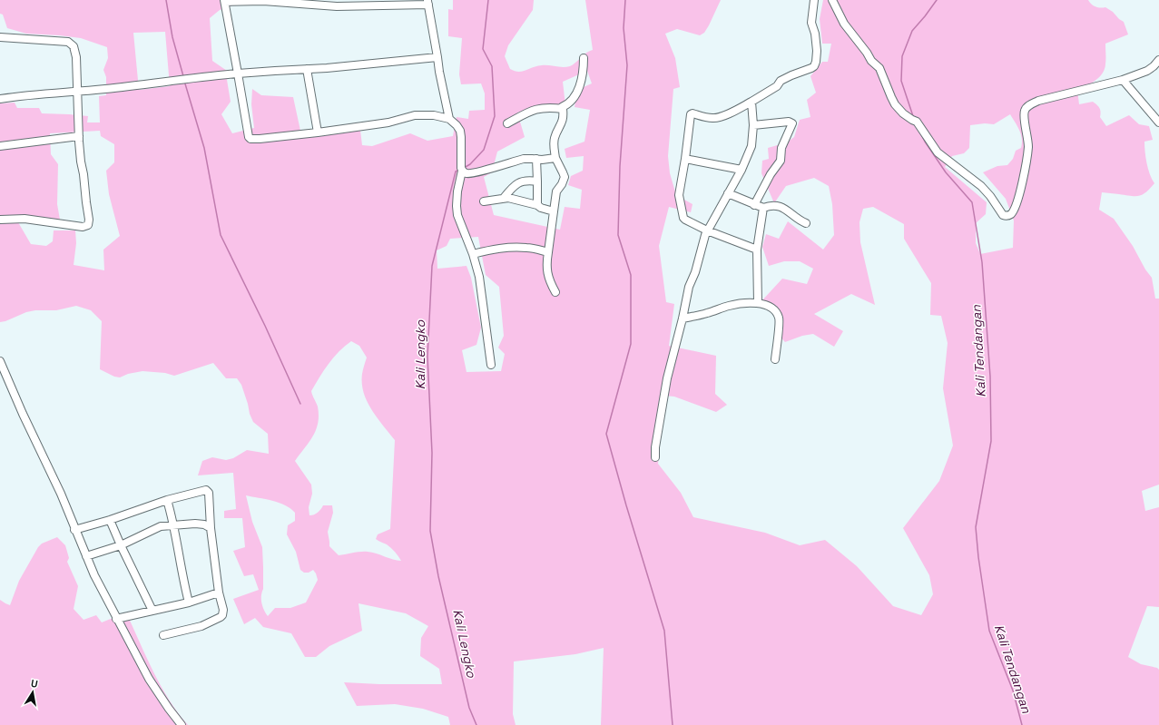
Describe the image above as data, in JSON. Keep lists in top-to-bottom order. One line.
{"water":["Kali Tendangan","Kali Lengko"],"north":"top"}
